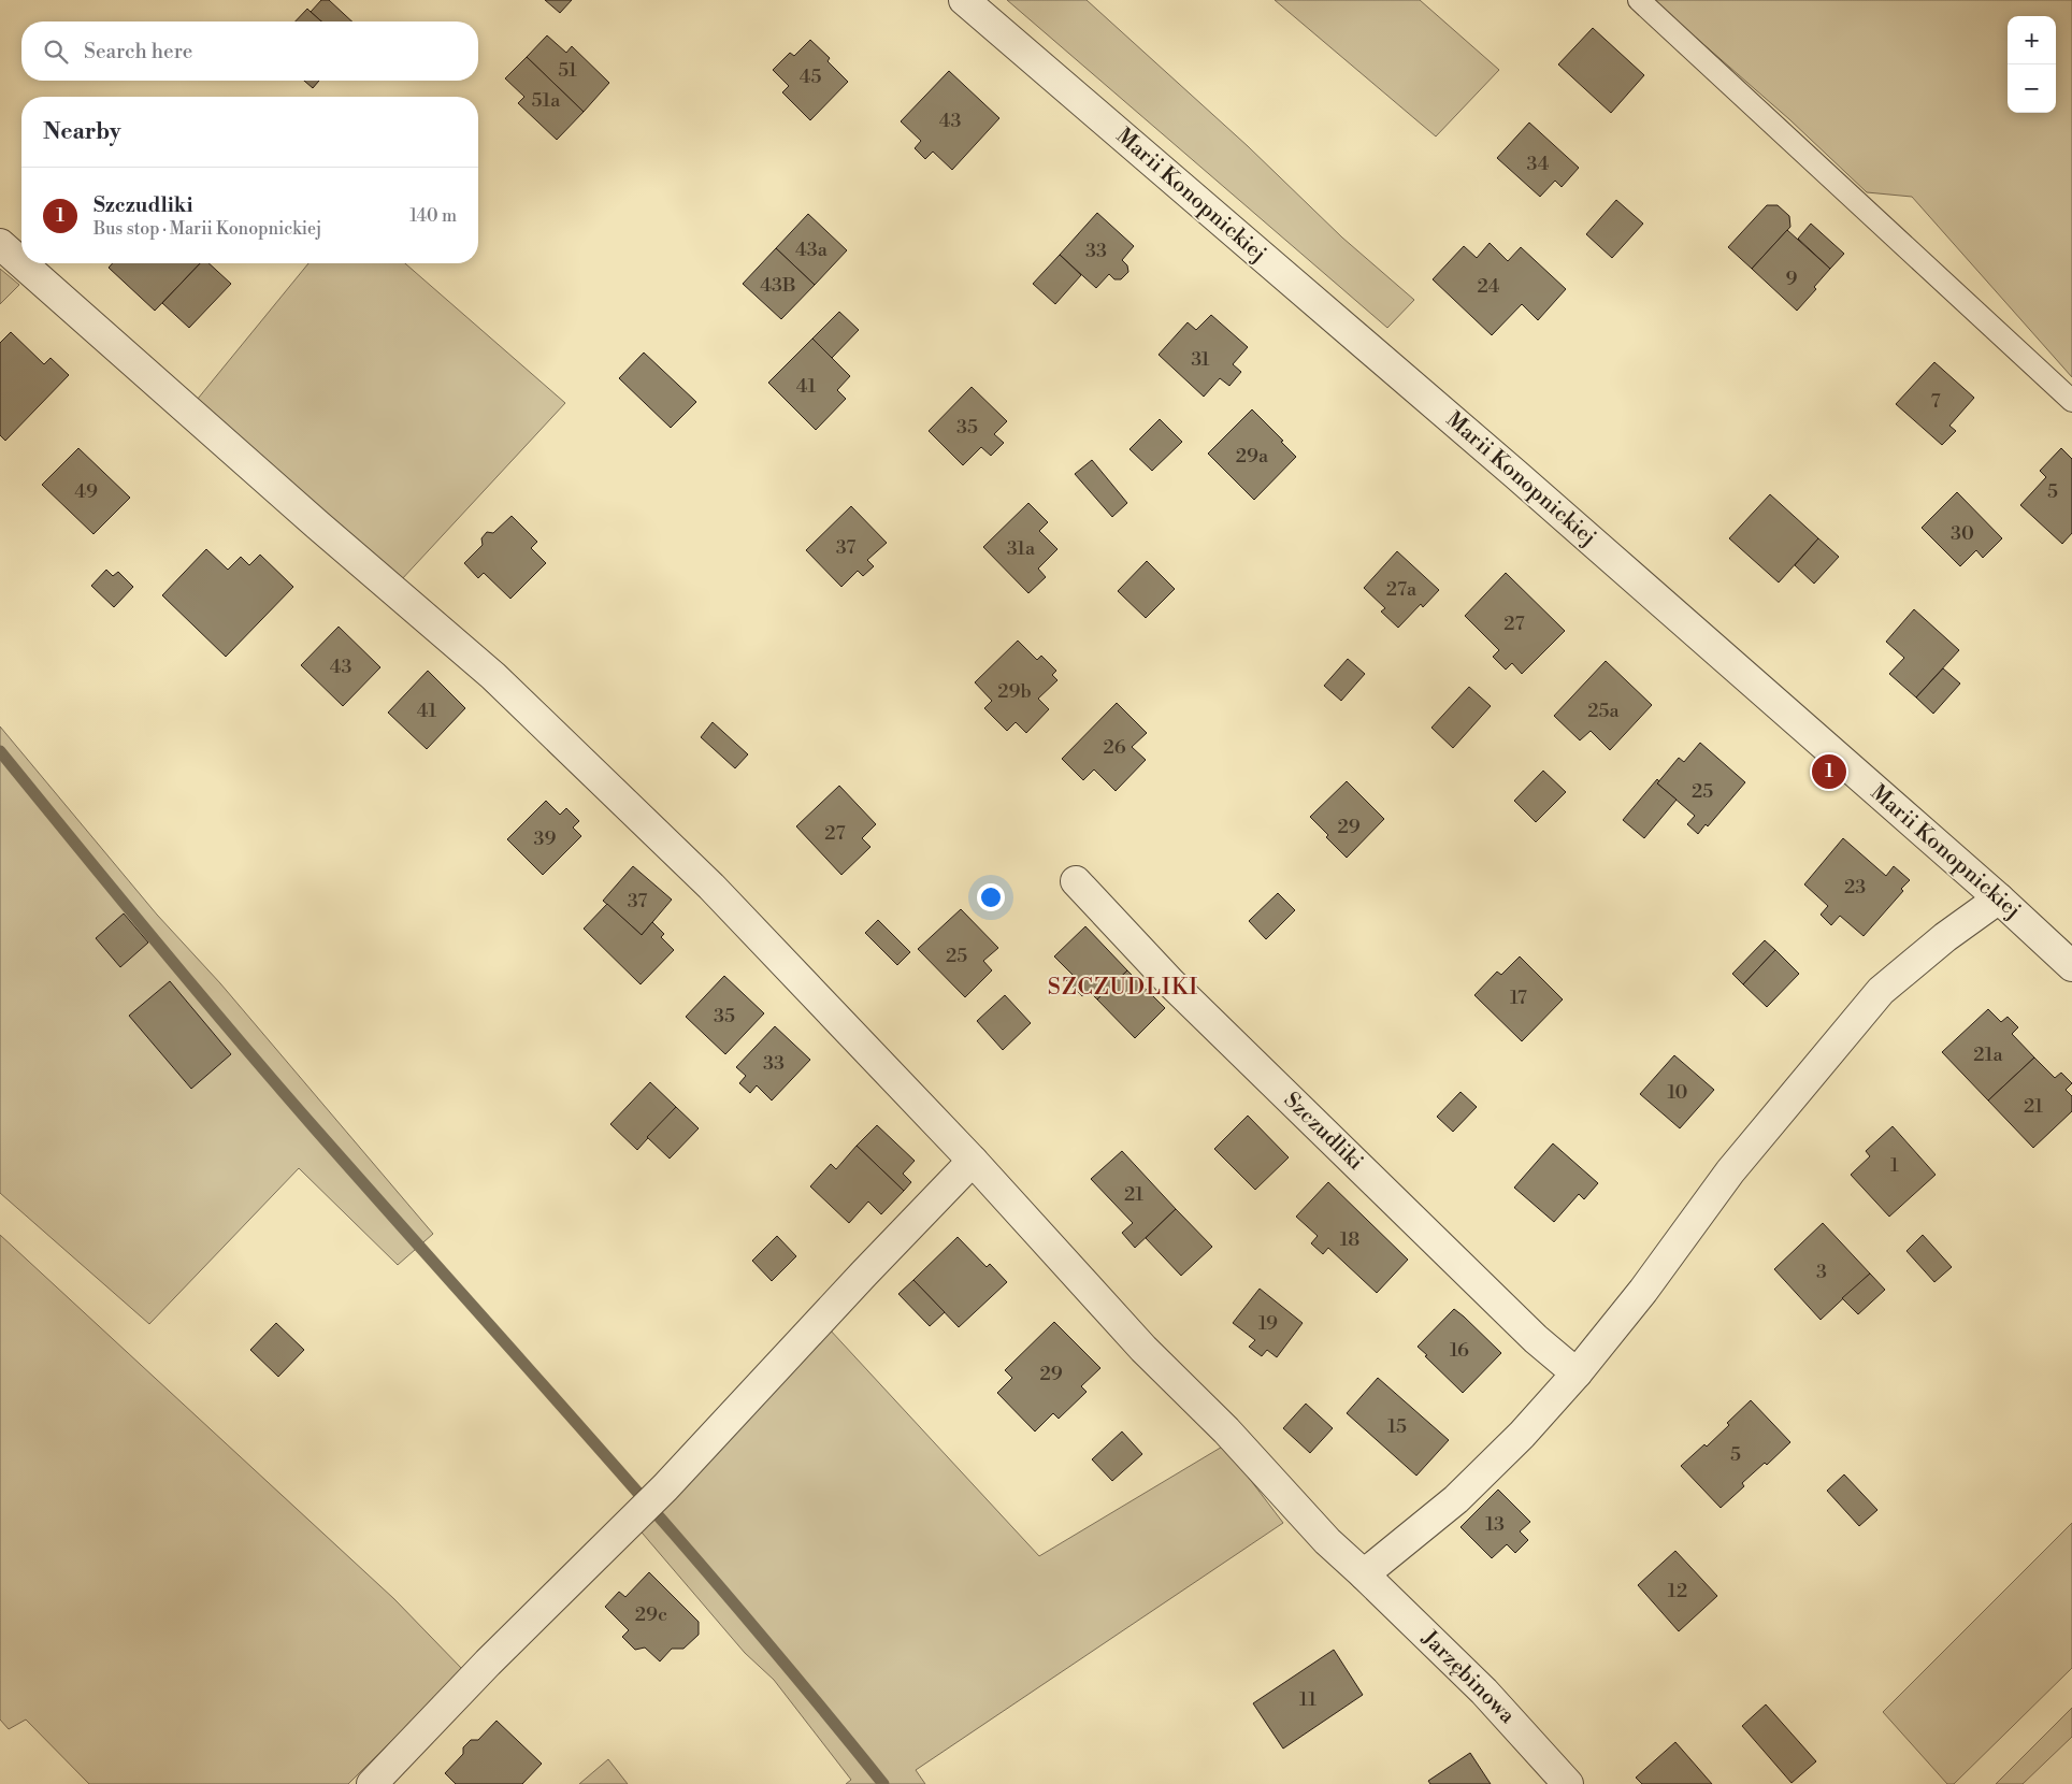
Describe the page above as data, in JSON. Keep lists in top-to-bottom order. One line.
{"streets":{"street":["Marii Konopnickiej","Szczudliki","Jarzębinowa"]},"districts":["SZCZUDLIKI"],"house_numbers":["51","45","51a","43","34","43a","33","9","43B","24","31","41","7","35","29a","49","5","30","37","31a","27a","27","43","29b","41","25a","26","25","29","27","39","23","37","25","17","35","21a","33","10","21","1","21","18","3","19","16","29","15","5","13","12","29c","11"],"page":{"map_buttons":["+","−"],"search":"Search here","heading":"Nearby","list":[{"mark":"1","name":"Szczudliki","note":"Bus stop · Marii Konopnickiej","value":"140 m"}],"pins":"1"}}
